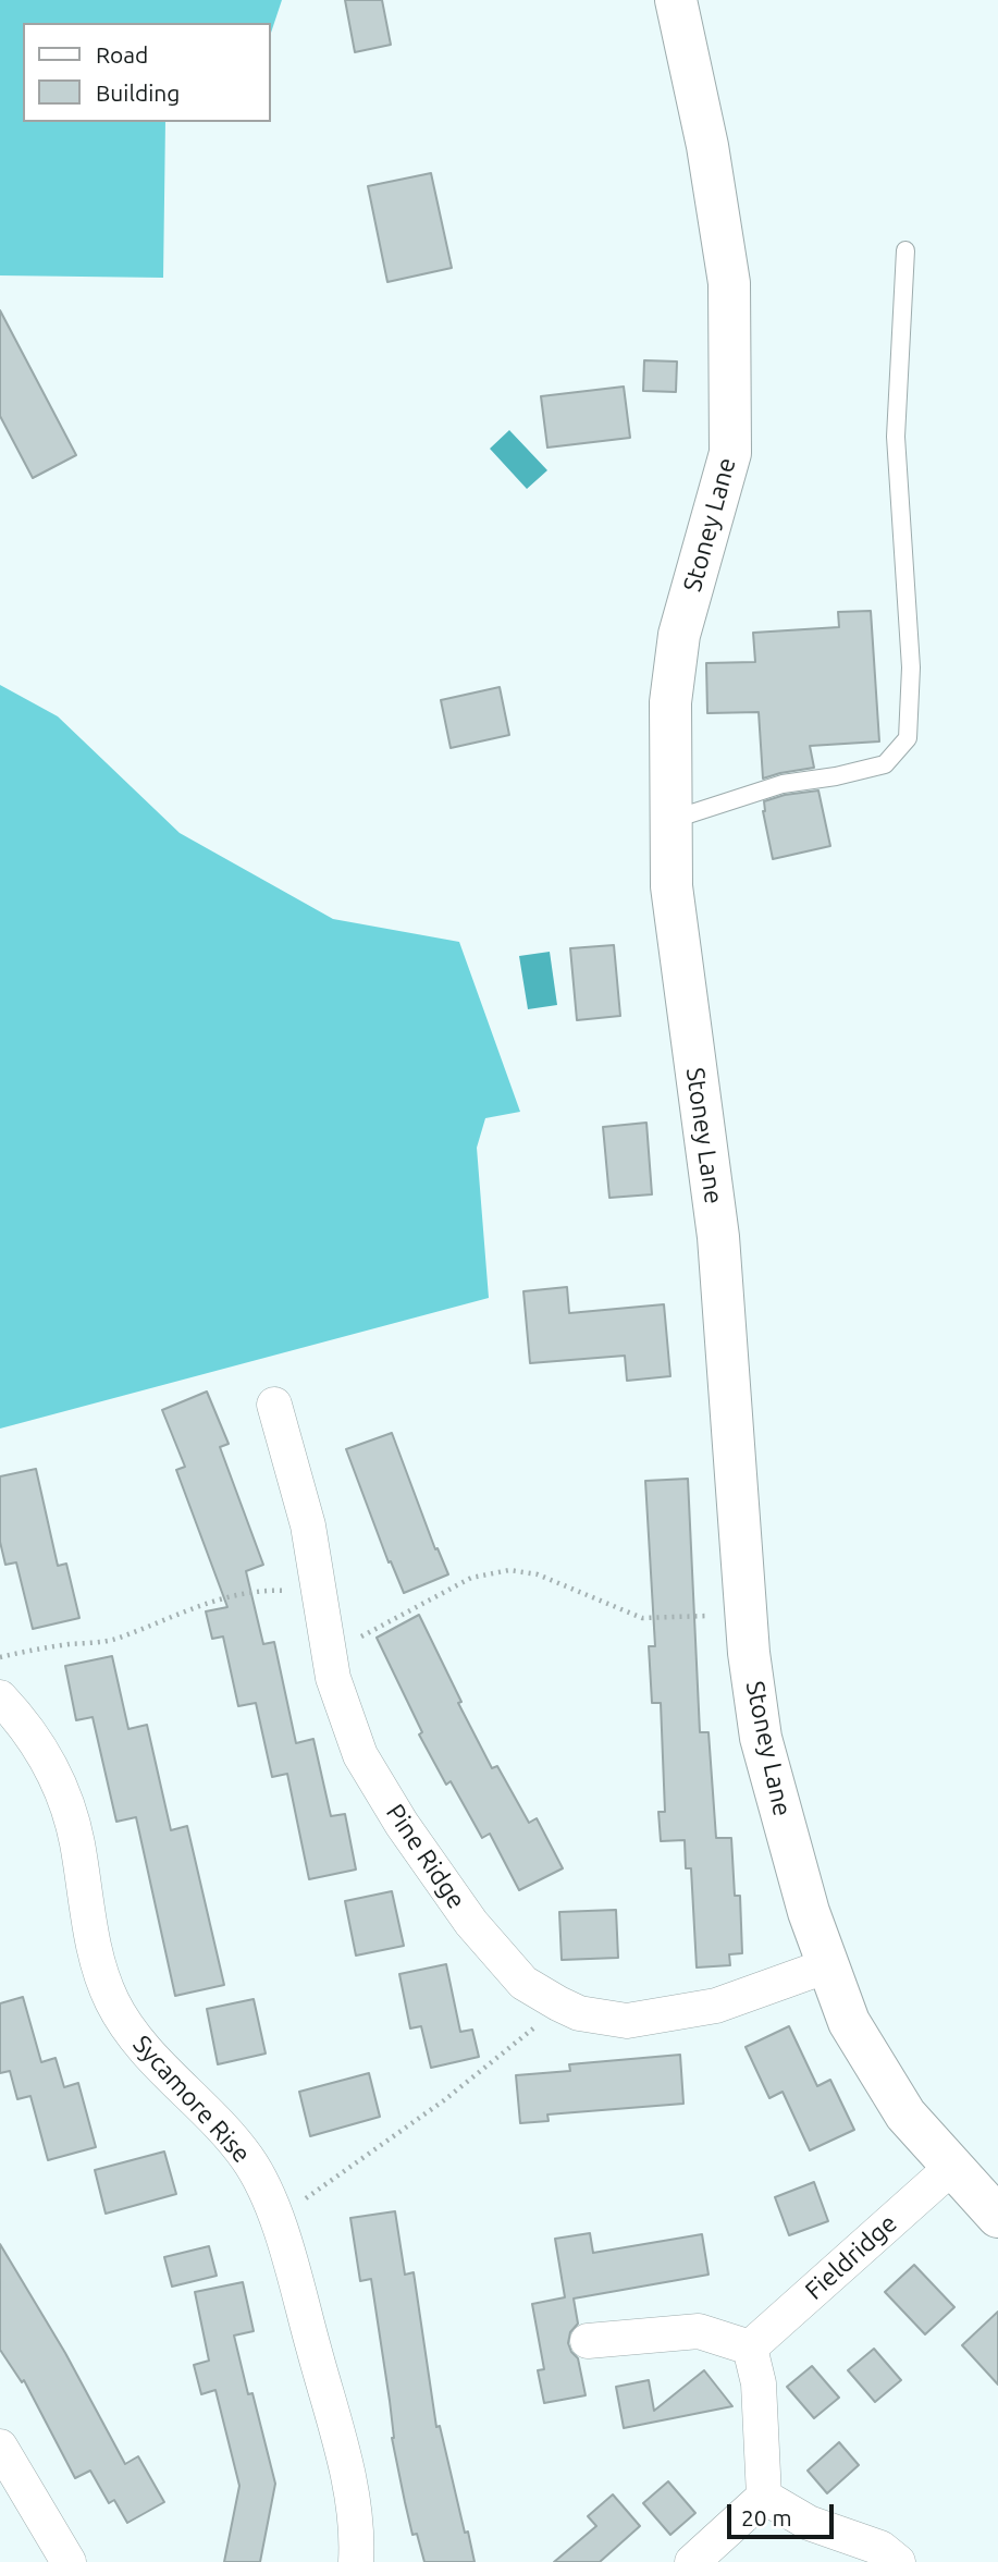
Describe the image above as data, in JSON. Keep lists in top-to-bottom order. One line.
{"streets":{"street":["Stoney Lane","Pine Ridge","Sycamore Rise","Fieldridge"]},"crossings":[["Stoney Lane","Pine Ridge"],["Stoney Lane","Fieldridge"]],"legend":["Road","Building"],"scale_bar":"20 m"}
